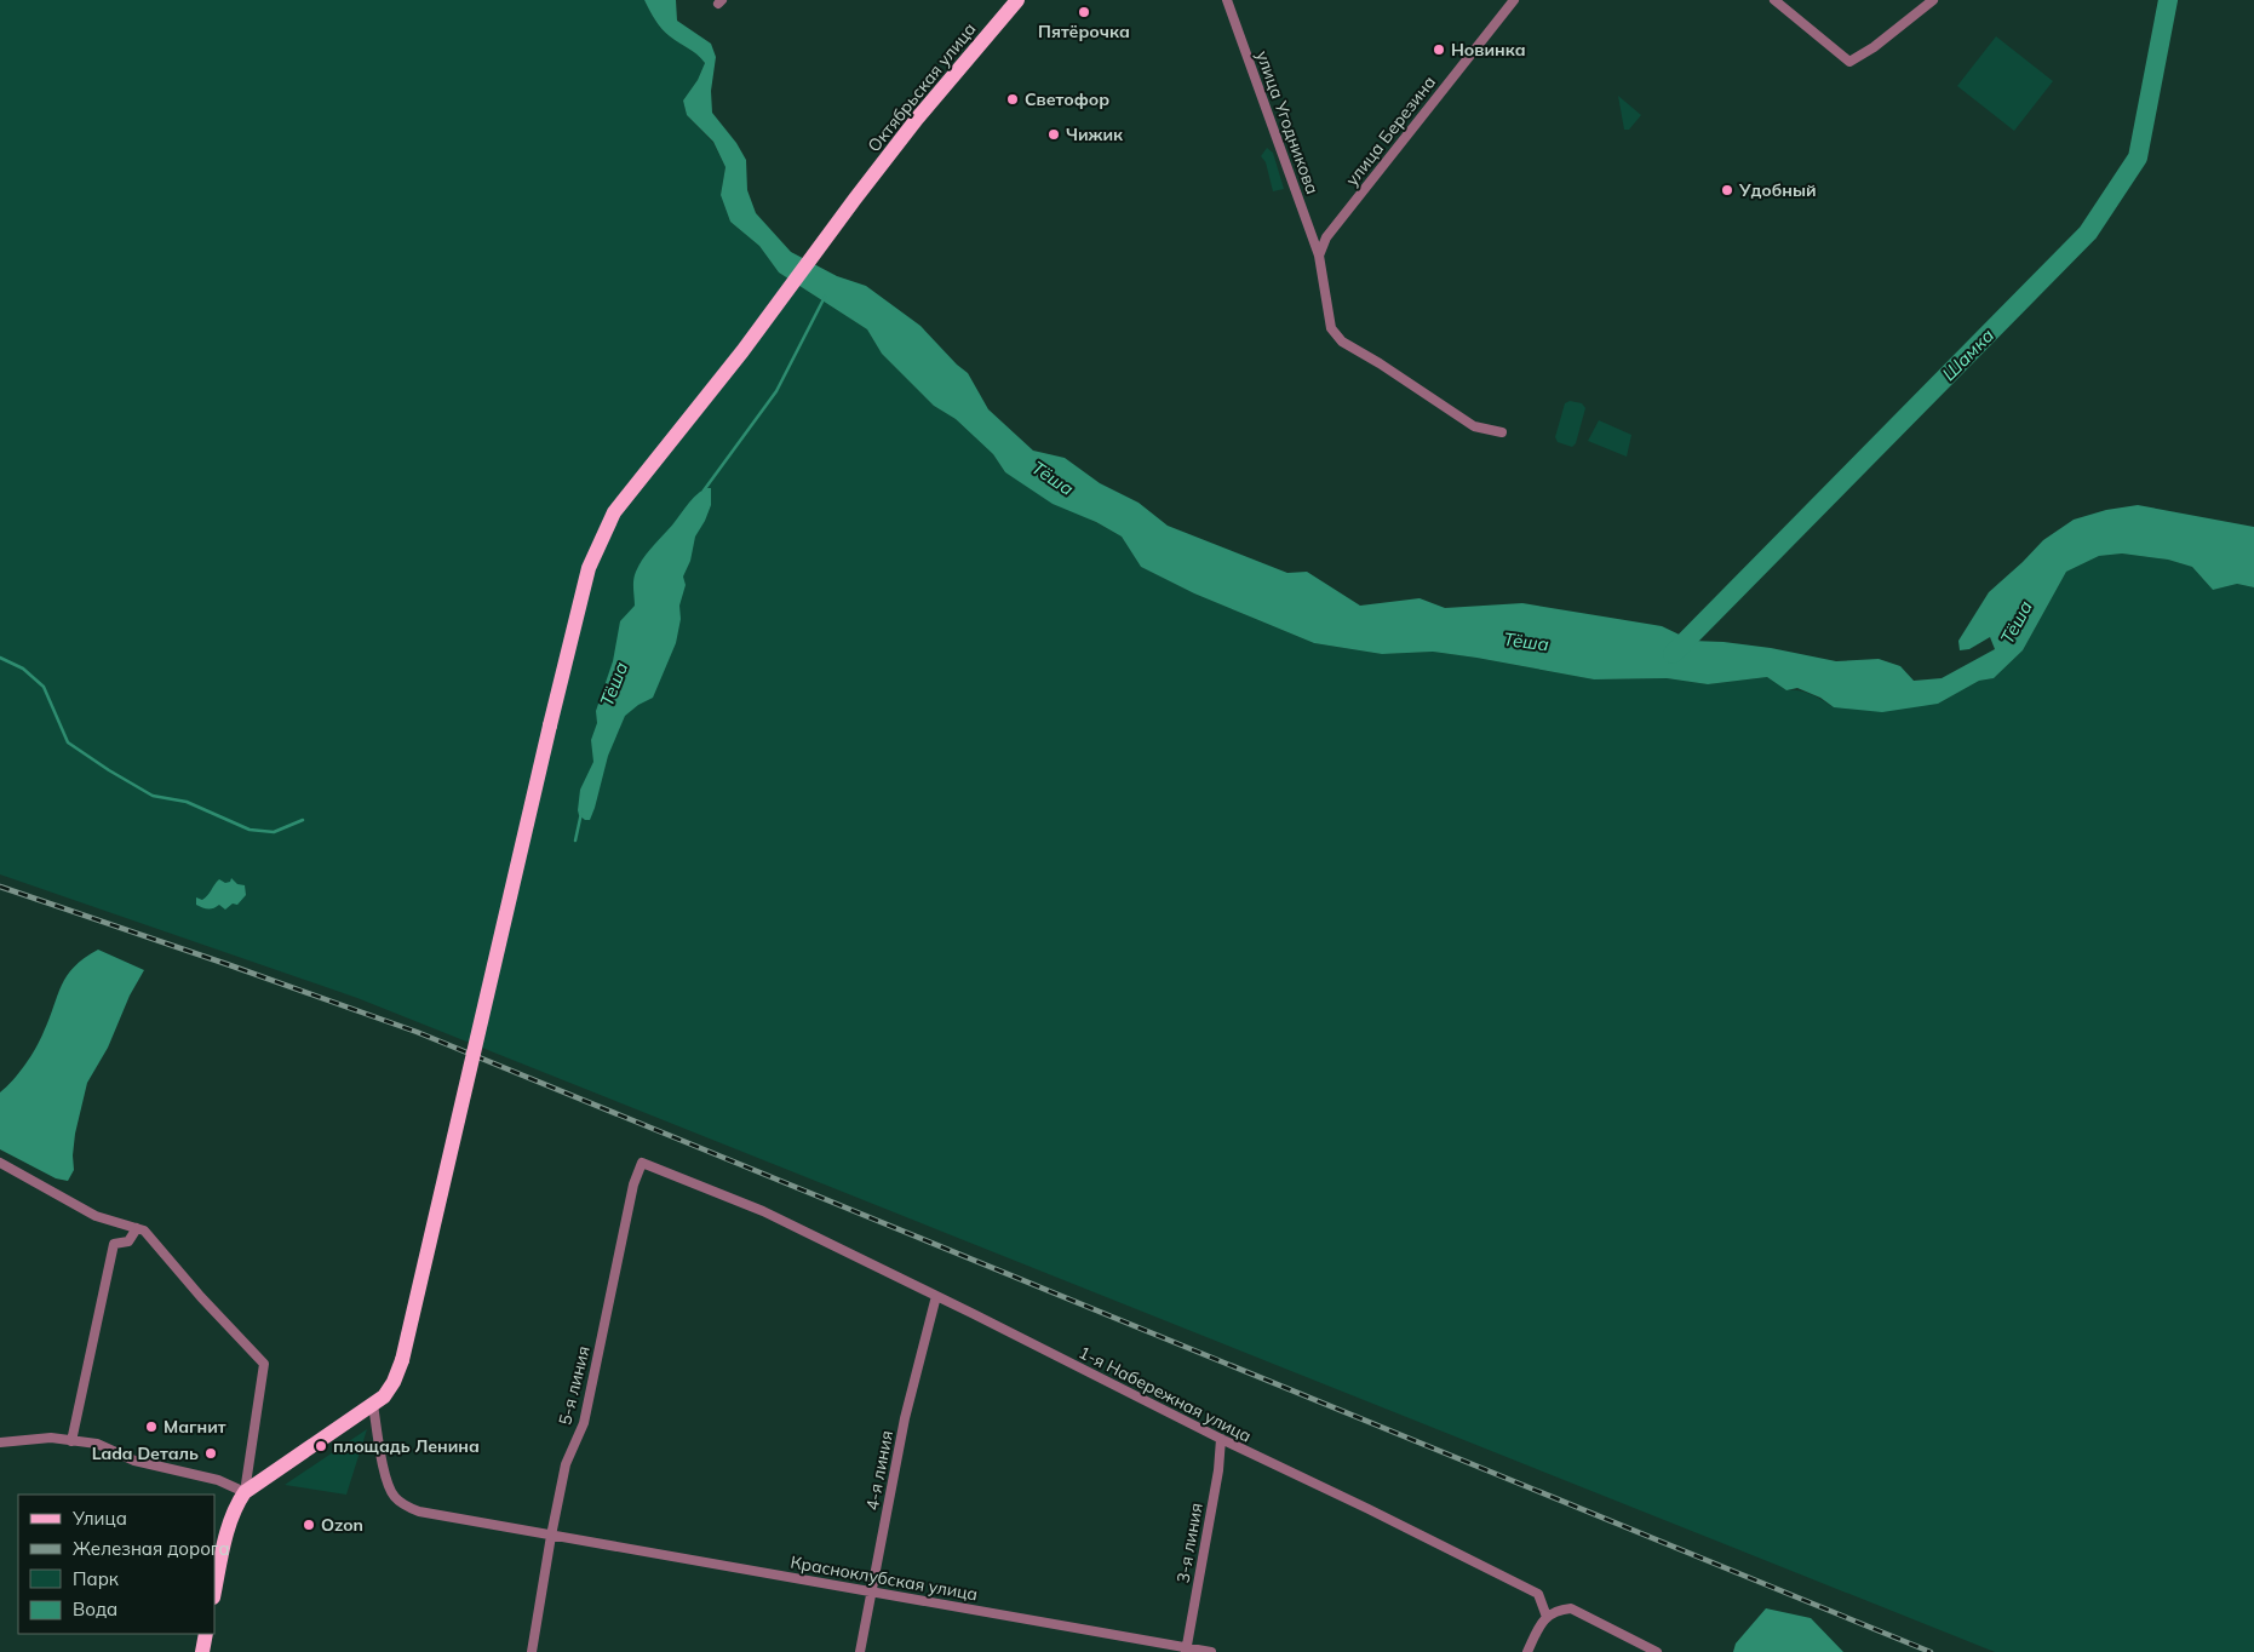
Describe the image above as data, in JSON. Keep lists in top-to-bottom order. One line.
{"streets":{"main road":["Октябрьская улица"],"street":["улица Угодникова","улица Березина","5-я линия","1-я Набережная улица","4-я линия","3-я линия","Красноклубская улица"]},"crossings":[["Октябрьская улица","Красноклубская улица"],["улица Угодникова","улица Березина"],["5-я линия","1-я Набережная улица"],["5-я линия","Красноклубская улица"],["1-я Набережная улица","4-я линия"],["1-я Набережная улица","3-я линия"],["4-я линия","Красноклубская улица"],["3-я линия","Красноклубская улица"]],"water":["Шамка","Тёша"],"places":["Пятёрочка","Новинка","Светофор","Чижик","Удобный","Магнит","площадь Ленина","Lada Dеталь","Ozon"],"legend":["Улица","Железная дорога","Парк","Вода"]}
